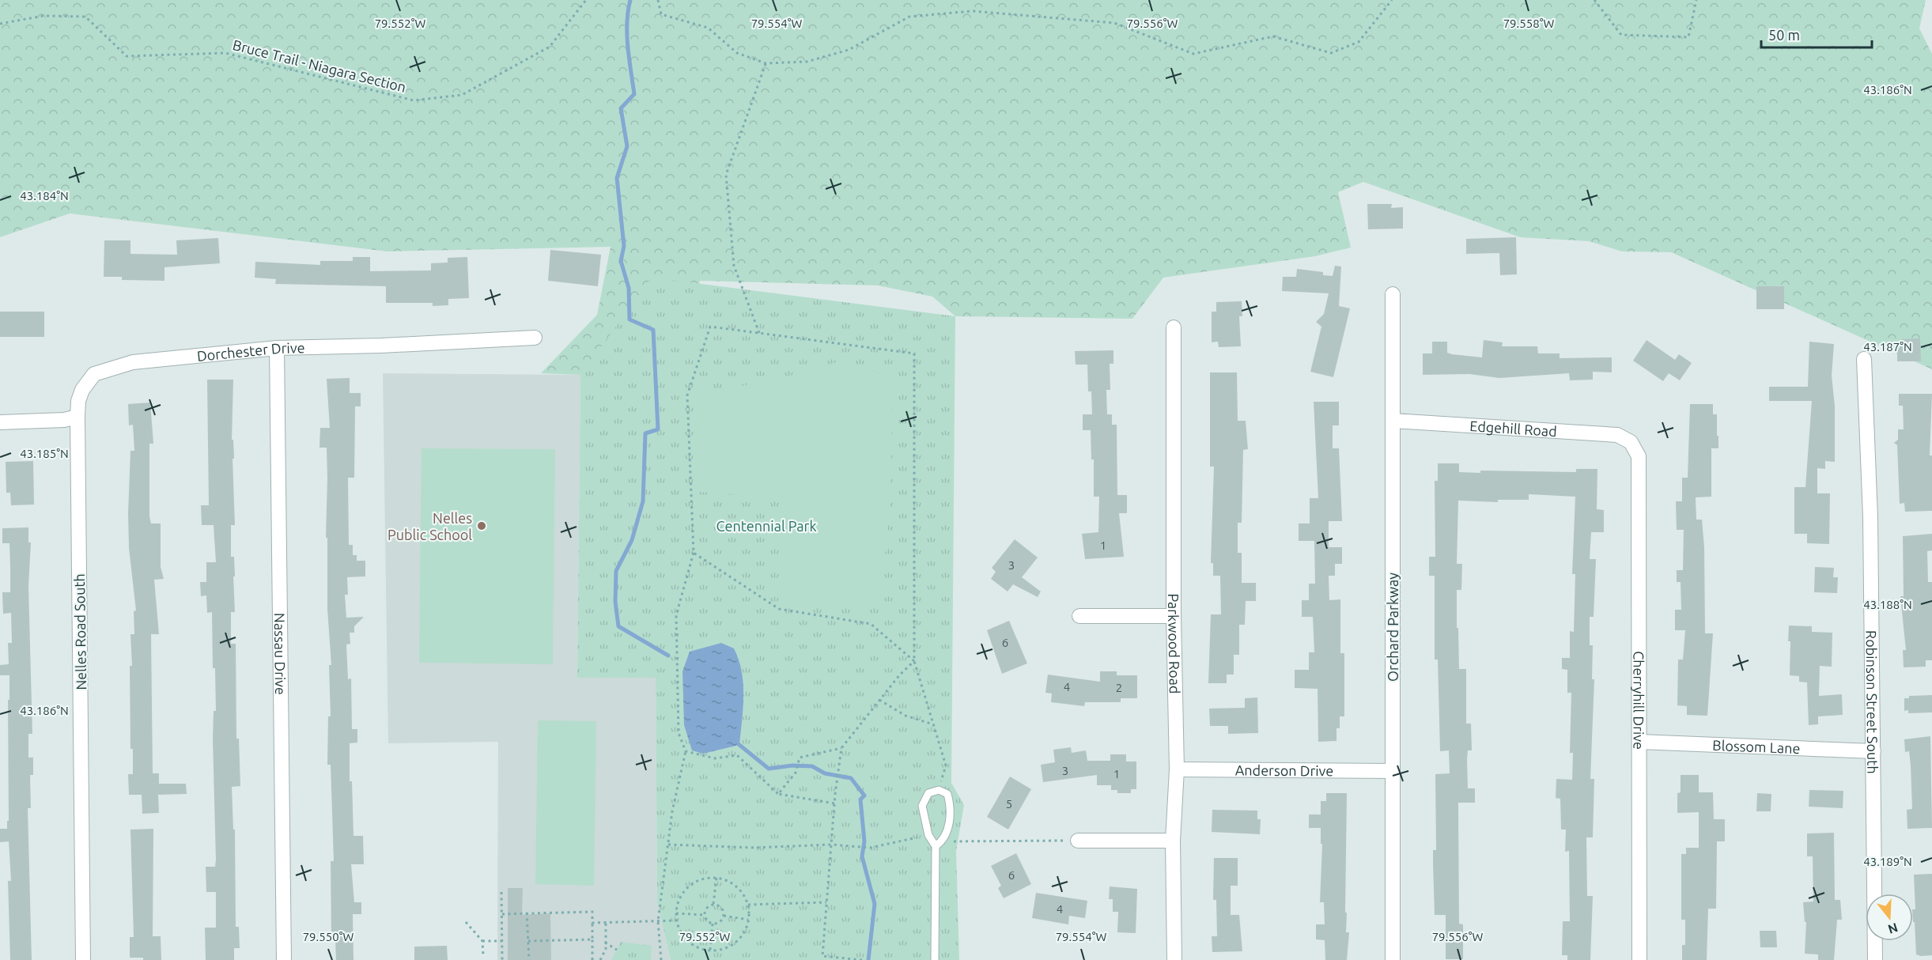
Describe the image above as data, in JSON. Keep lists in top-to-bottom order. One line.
{"streets":{"street":["Dorchester Drive","Edgehill Road","Orchard Parkway","Nelles Road South","Parkwood Road","Nassau Drive","Cherryhill Drive","Robinson Street South","Blossom Lane","Anderson Drive"],"path":["Bruce Trail - Niagara Section"]},"crossings":[["Dorchester Drive","Nelles Road South"],["Dorchester Drive","Nassau Drive"],["Edgehill Road","Orchard Parkway"],["Edgehill Road","Cherryhill Drive"],["Orchard Parkway","Anderson Drive"],["Parkwood Road","Anderson Drive"],["Cherryhill Drive","Blossom Lane"],["Robinson Street South","Blossom Lane"]],"parks":["Centennial Park"],"places":["Nelles Public School"],"house_numbers":["1","3","6","4","2","3","1","5","6","4"],"scale_bar":"50 m","north":"bottom","coordinates":["79.552°W","79.554°W","79.556°W","79.558°W","43.186°N","43.184°N","43.187°N","43.185°N","43.188°N","43.189°N","79.550°W"]}
